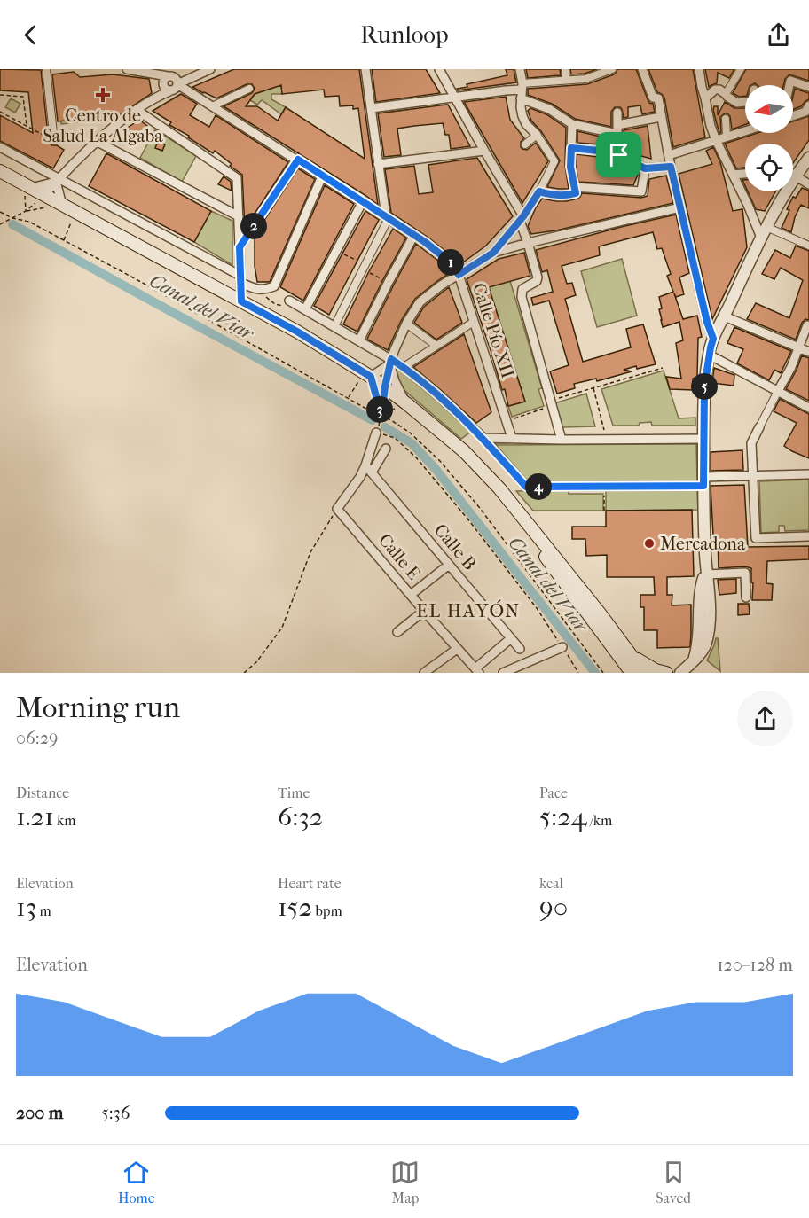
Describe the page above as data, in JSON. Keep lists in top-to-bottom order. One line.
{"streets":{"street":["Calle Pío XII","Calle B","Calle E"]},"districts":["EL HAYÓN"],"water":["Canal del Viar"],"places":{"health":["Centro de Salud La Algaba"],"other":["Mercadona"]},"north":"left","page":{"header":"Runloop","pins":["2","1","5","3","4"],"heading":["Morning run","06:29"],"stats":[["Distance","1.21 km"],["Time","6:32"],["Pace","5:24 /km"],["Elevation","13 m"],["Heart rate","152 bpm"],["kcal","90"]],"chart":["Elevation","120–128 m"],"list":[{"name":"200 m","note":"5:36"}],"tabs":["Home","Map","Saved"]}}
